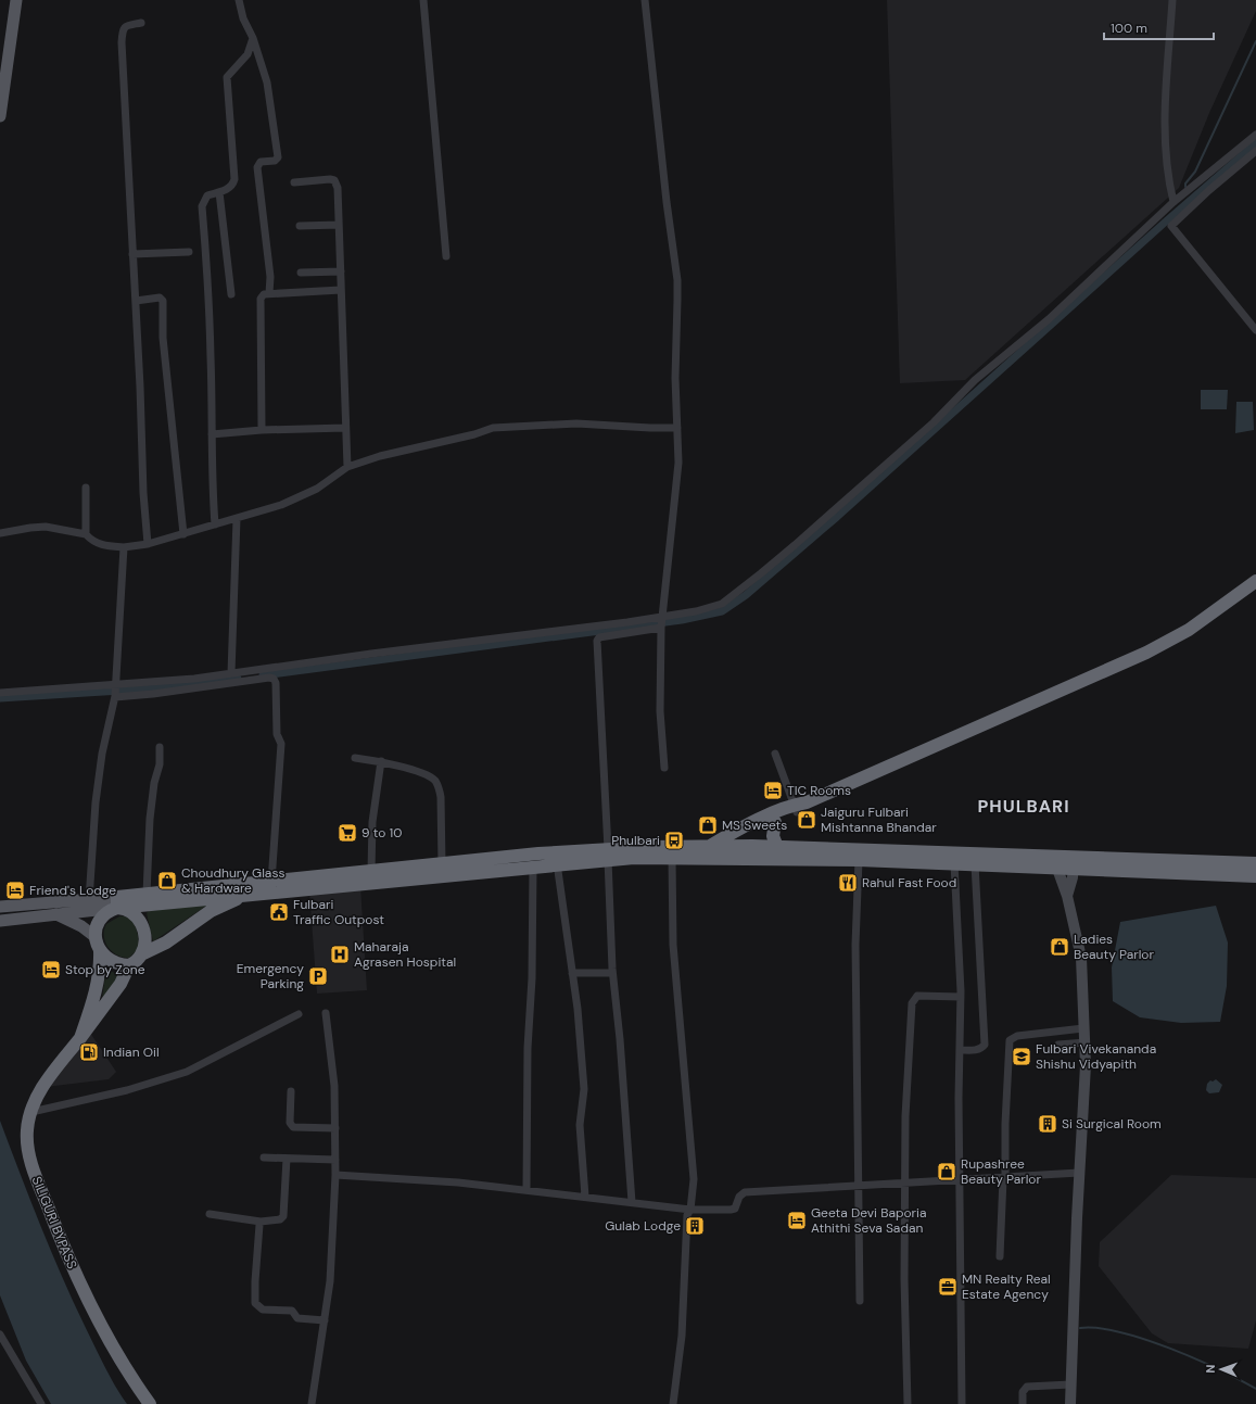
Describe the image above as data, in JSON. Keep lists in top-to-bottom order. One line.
{"streets":{"highway":["SILIGURI BYPASS"]},"districts":["PHULBARI"],"places":{"hotel":["TIC Rooms","Friend's Lodge","Stop by Zone","Geeta Devi Baporia Athithi Seva Sadan"],"shop":["Jaiguru Fulbari Mishtanna Bhandar","MS Sweets","Choudhury Glass & Hardware","Ladies Beauty Parlor","Rupashree Beauty Parlor"],"supermarket":["9 to 10"],"bus stop":["Phulbari"],"restaurant":["Rahul Fast Food"],"public building":["Fulbari Traffic Outpost"],"hospital":["Maharaja Agrasen Hospital"],"parking":["Emergency Parking"],"fuel station":["Indian Oil"],"school or university":["Fulbari Vivekananda Shishu Vidyapith"],"building":["Si Surgical Room","Gulab Lodge"],"office":["MN Realty Real Estate Agency"]},"scale_bar":"100 m","north":"left"}
